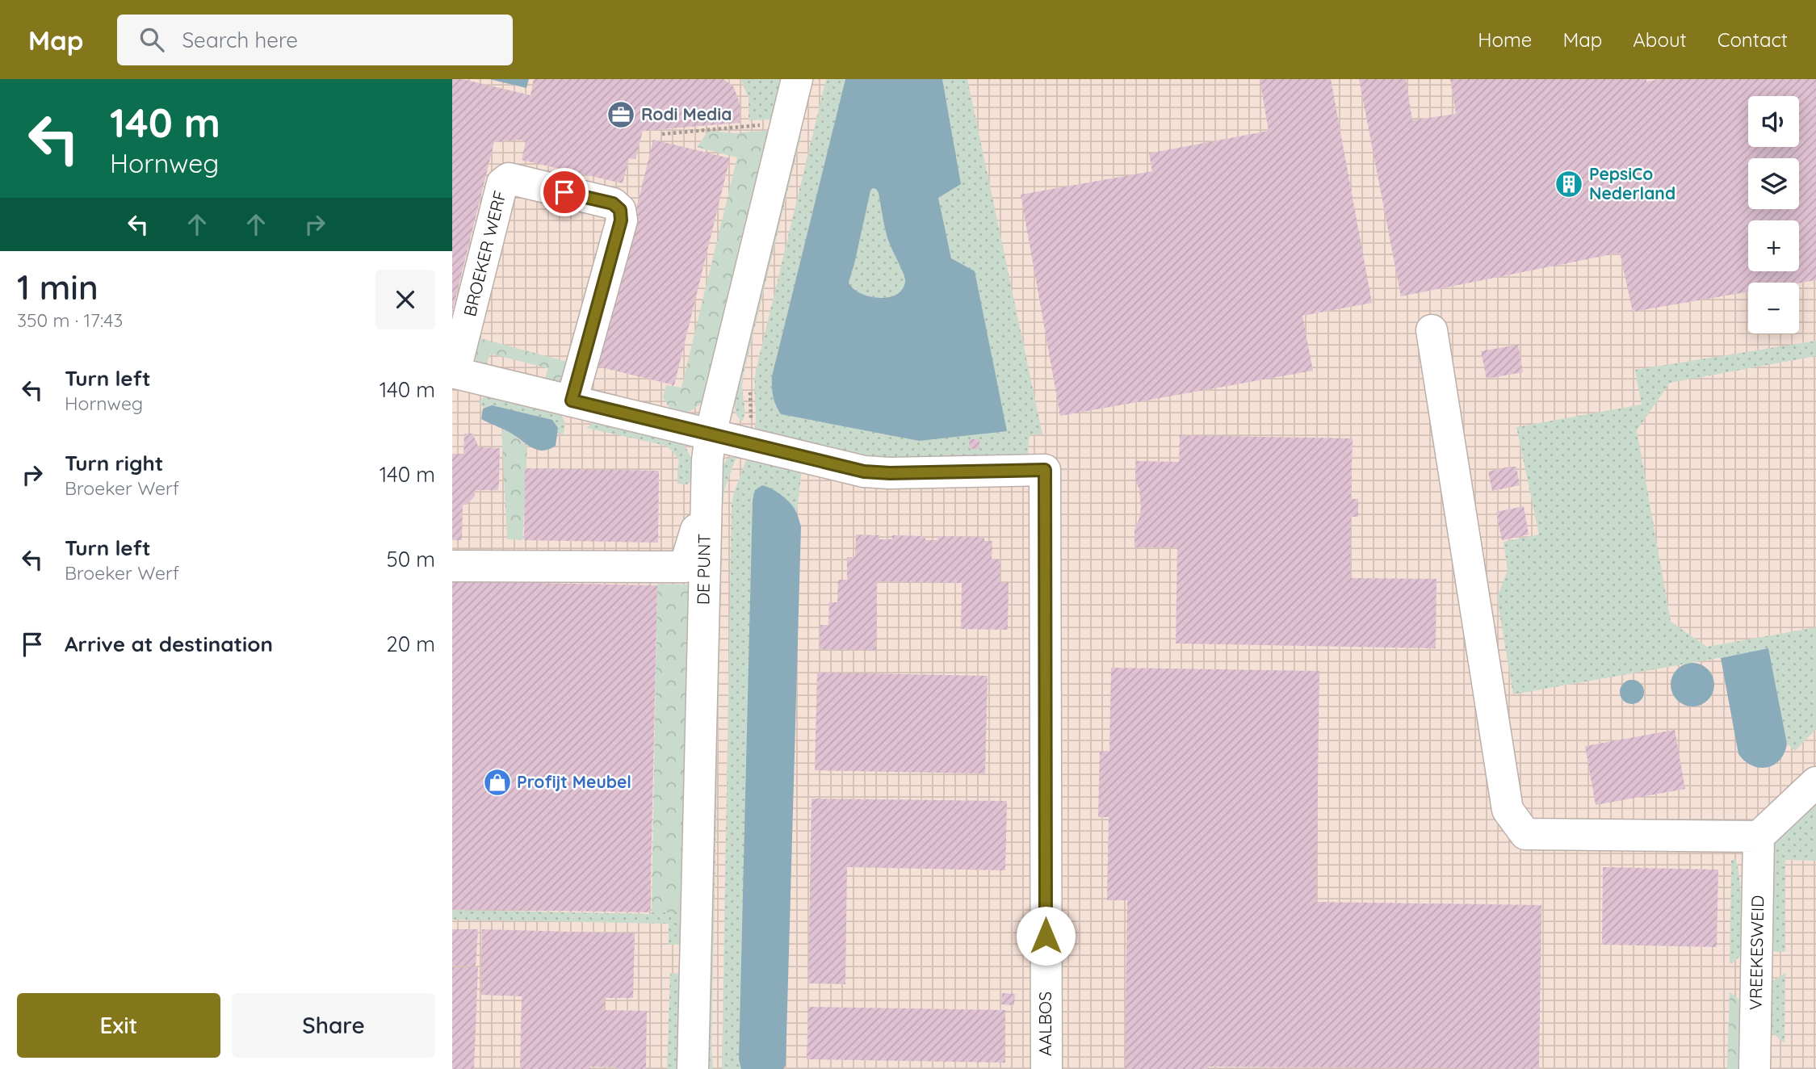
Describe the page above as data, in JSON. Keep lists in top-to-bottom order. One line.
{"streets":{"street":["BROEKER WERF","DE PUNT","VREEKESWEID","AALBOS"]},"crossings":[["DE PUNT","AALBOS"]],"places":{"office":["Rodi Media"],"building":["PepsiCo Nederland"],"shop":["Profijt Meubel"]},"page":{"header":"Map","search":"Search here","nav":["Home","Map","About","Contact"],"turn":["140 m","Hornweg"],"map_buttons":["+","−"],"heading":["1 min","350 m · 17:43"],"list":[{"name":"Turn left","note":"Hornweg","value":"140 m"},{"name":"Turn right","note":"Broeker Werf","value":"140 m"},{"name":"Turn left","note":"Broeker Werf","value":"50 m"},{"name":"Arrive at destination","value":"20 m"}],"buttons":["Exit","Share"]}}
